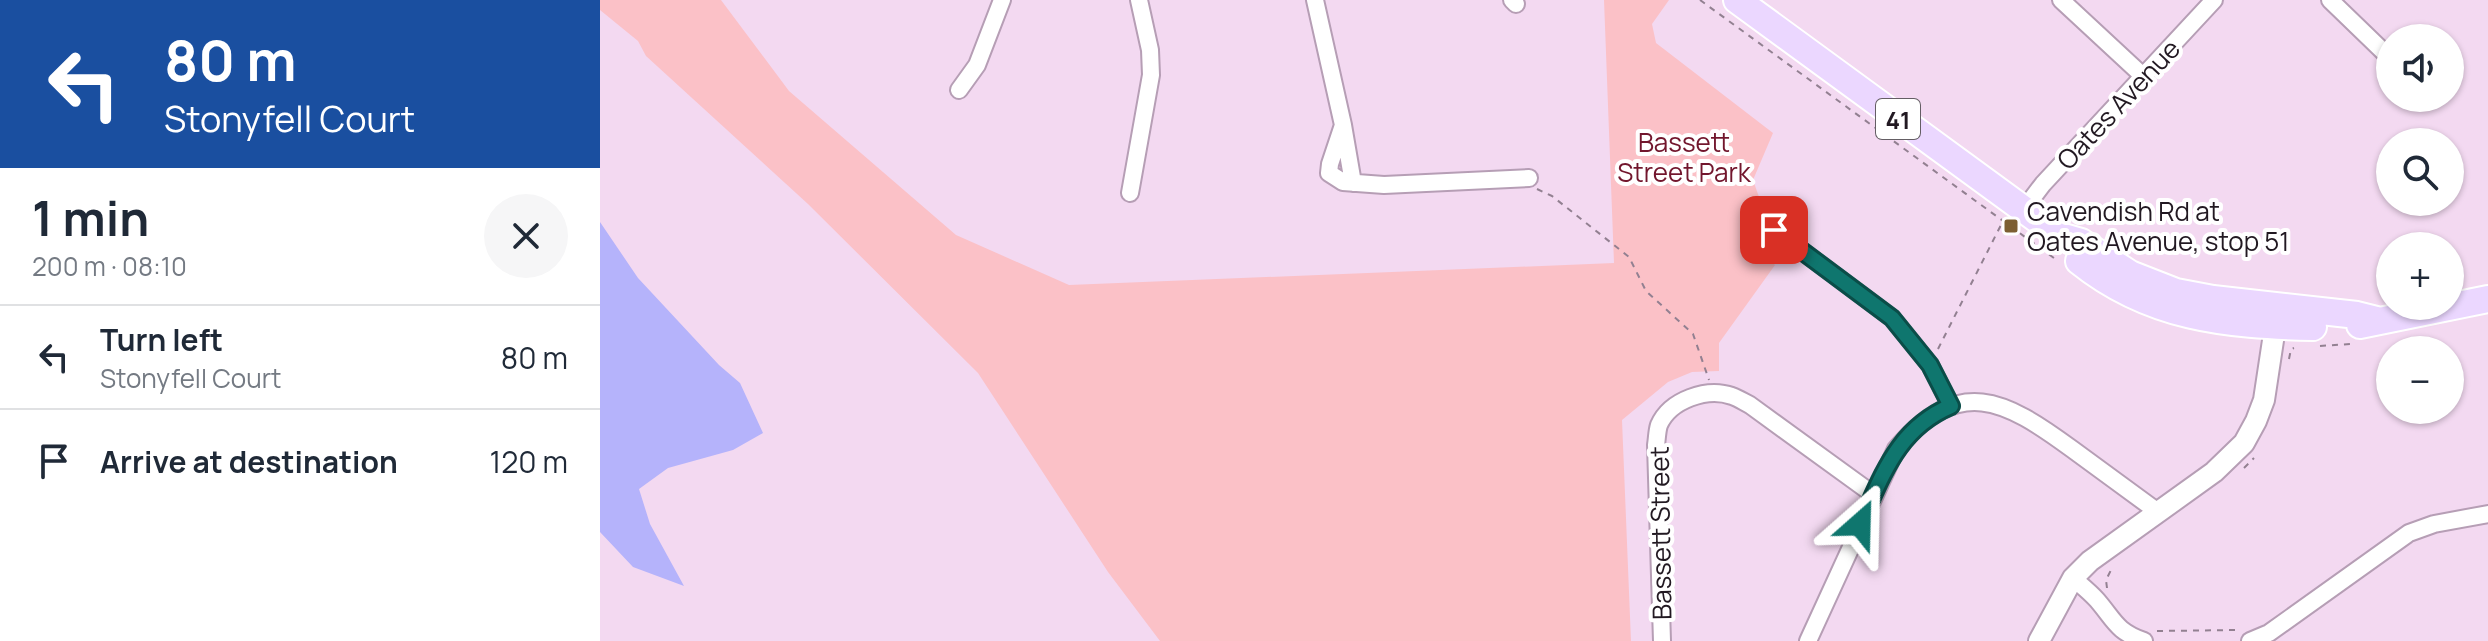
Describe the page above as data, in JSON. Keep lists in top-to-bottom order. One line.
{"streets":{"main road":["41"],"street":["Oates Avenue","Bassett Street"]},"crossings":[["Oates Avenue","41"]],"parks":["Bassett Street Park"],"places":{"transit":["Cavendish Rd at Oates Avenue, stop 51"]},"page":{"turn":["80 m","Stonyfell Court"],"map_buttons":["+","−"],"heading":["1 min","200 m · 08:10"],"list":[{"name":"Turn left","note":"Stonyfell Court","value":"80 m"},{"name":"Arrive at destination","value":"120 m"}]}}
